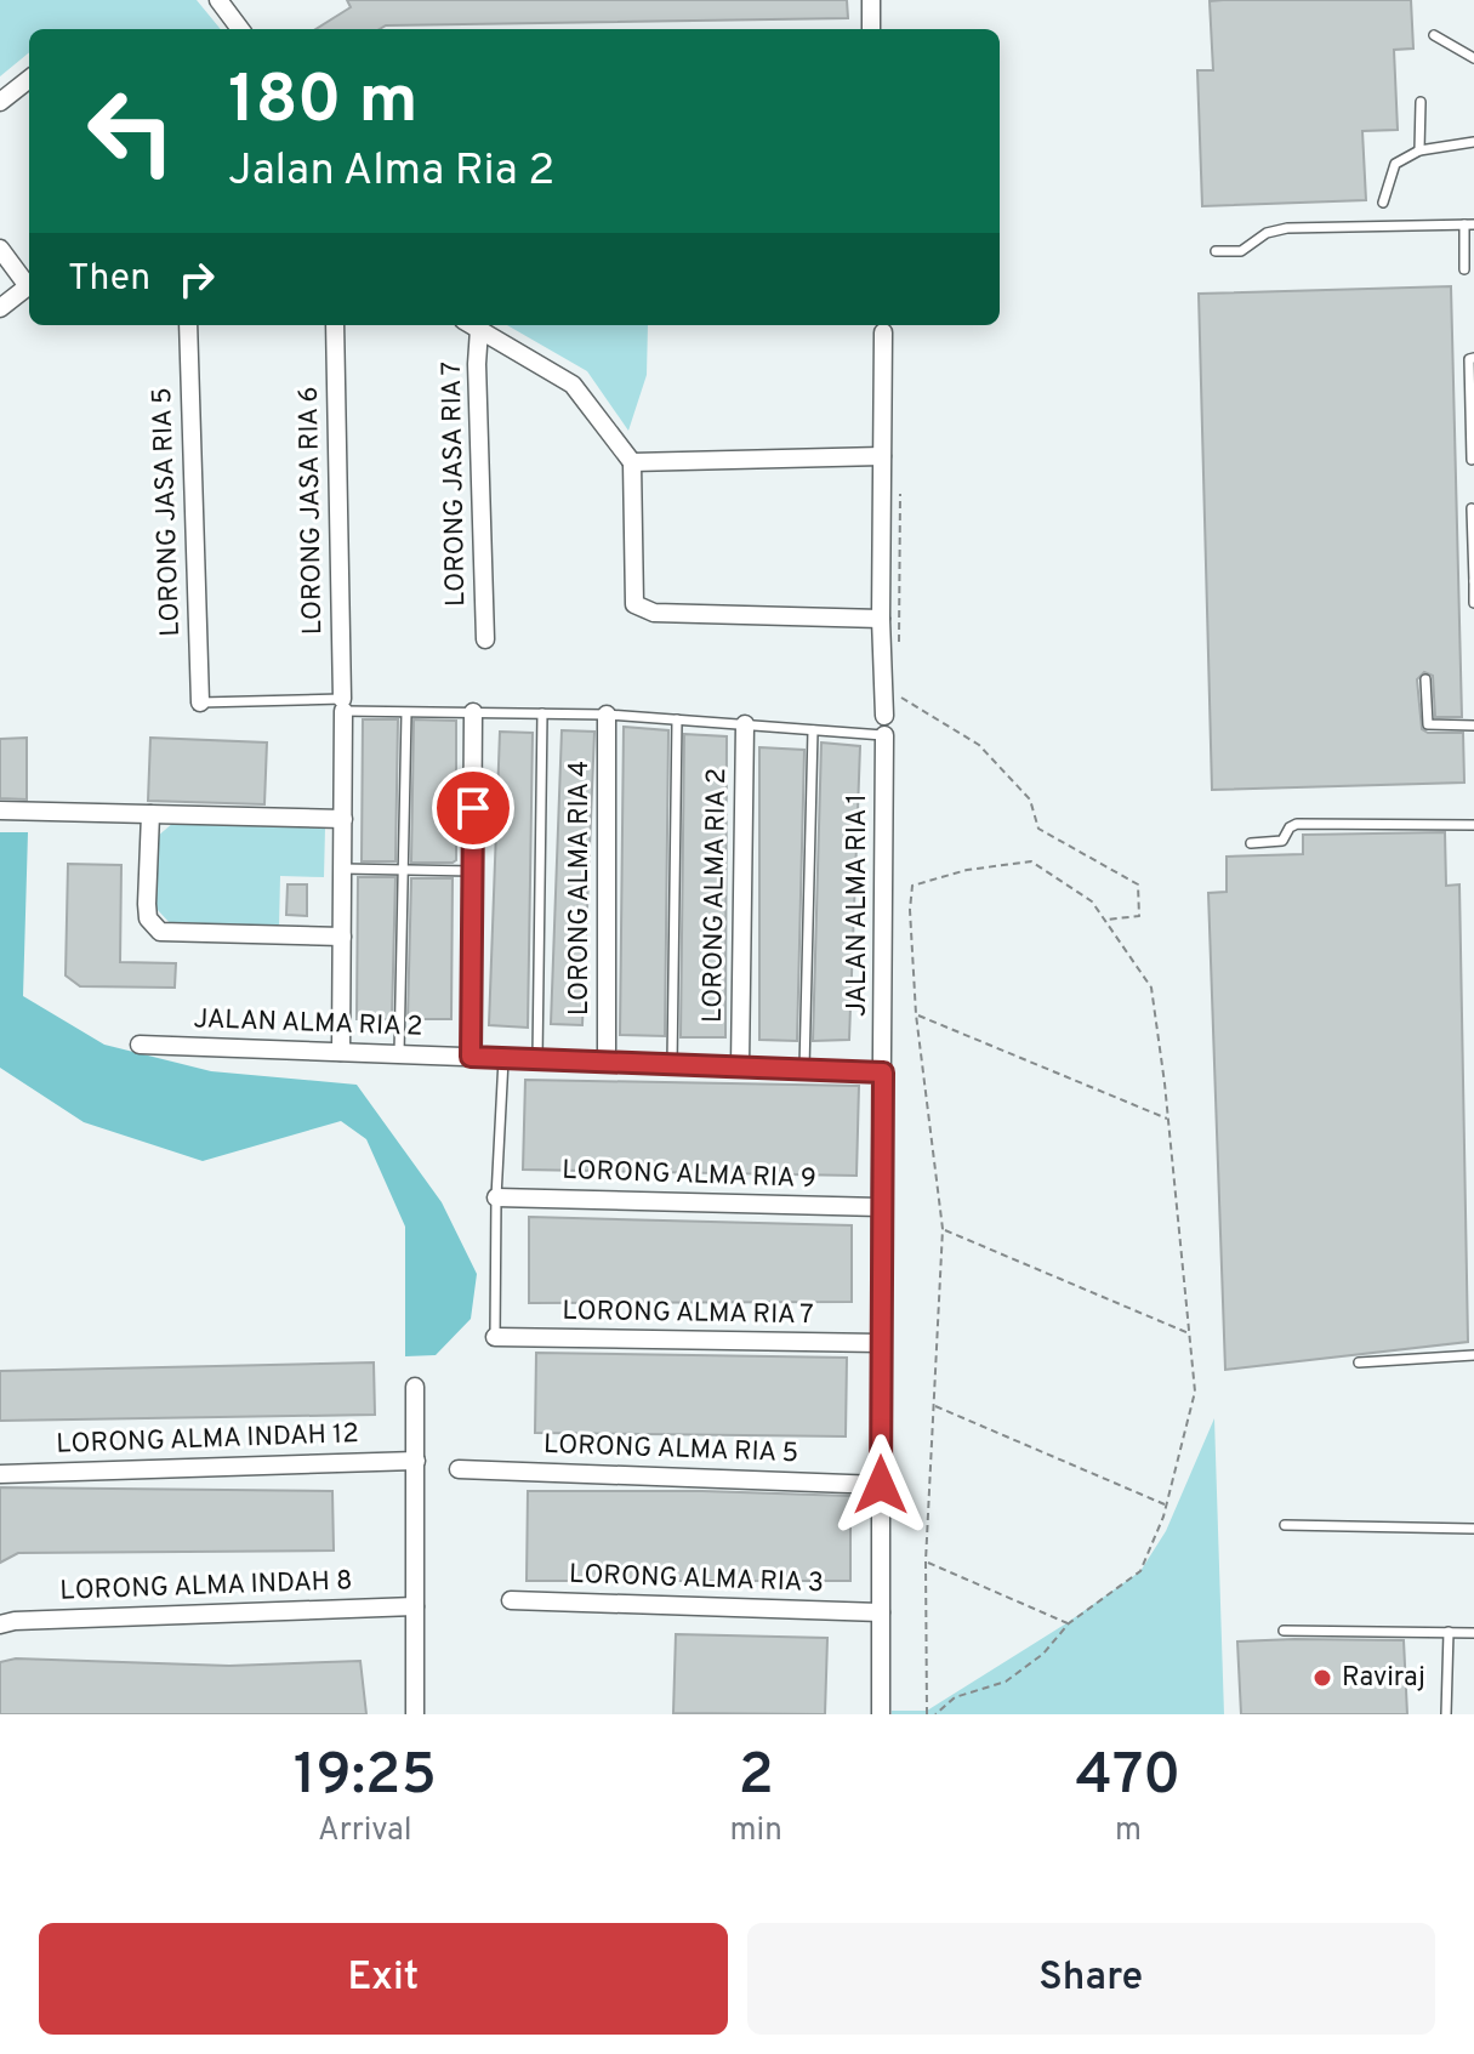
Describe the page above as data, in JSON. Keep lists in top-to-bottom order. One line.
{"streets":{"street":["LORONG JASA RIA 7","LORONG JASA RIA 6","LORONG JASA RIA 5","LORONG ALMA RIA 4","LORONG ALMA RIA 2","JALAN ALMA RIA 1","JALAN ALMA RIA 2","LORONG ALMA RIA 9","LORONG ALMA RIA 7","LORONG ALMA INDAH 12","LORONG ALMA RIA 5","LORONG ALMA RIA 3","LORONG ALMA INDAH 8"]},"crossings":[["LORONG JASA RIA 6","JALAN ALMA RIA 2"],["LORONG ALMA RIA 4","JALAN ALMA RIA 2"],["LORONG ALMA RIA 2","JALAN ALMA RIA 2"],["JALAN ALMA RIA 1","JALAN ALMA RIA 2"],["JALAN ALMA RIA 1","LORONG ALMA RIA 9"],["JALAN ALMA RIA 1","LORONG ALMA RIA 7"],["JALAN ALMA RIA 1","LORONG ALMA RIA 5"],["JALAN ALMA RIA 1","LORONG ALMA RIA 3"]],"places":["Raviraj"],"page":{"turn":["180 m","Jalan Alma Ria 2"],"then":"Then","eta":["19:25","Arrival","2","min","470","m"],"buttons":["Exit","Share"]}}
